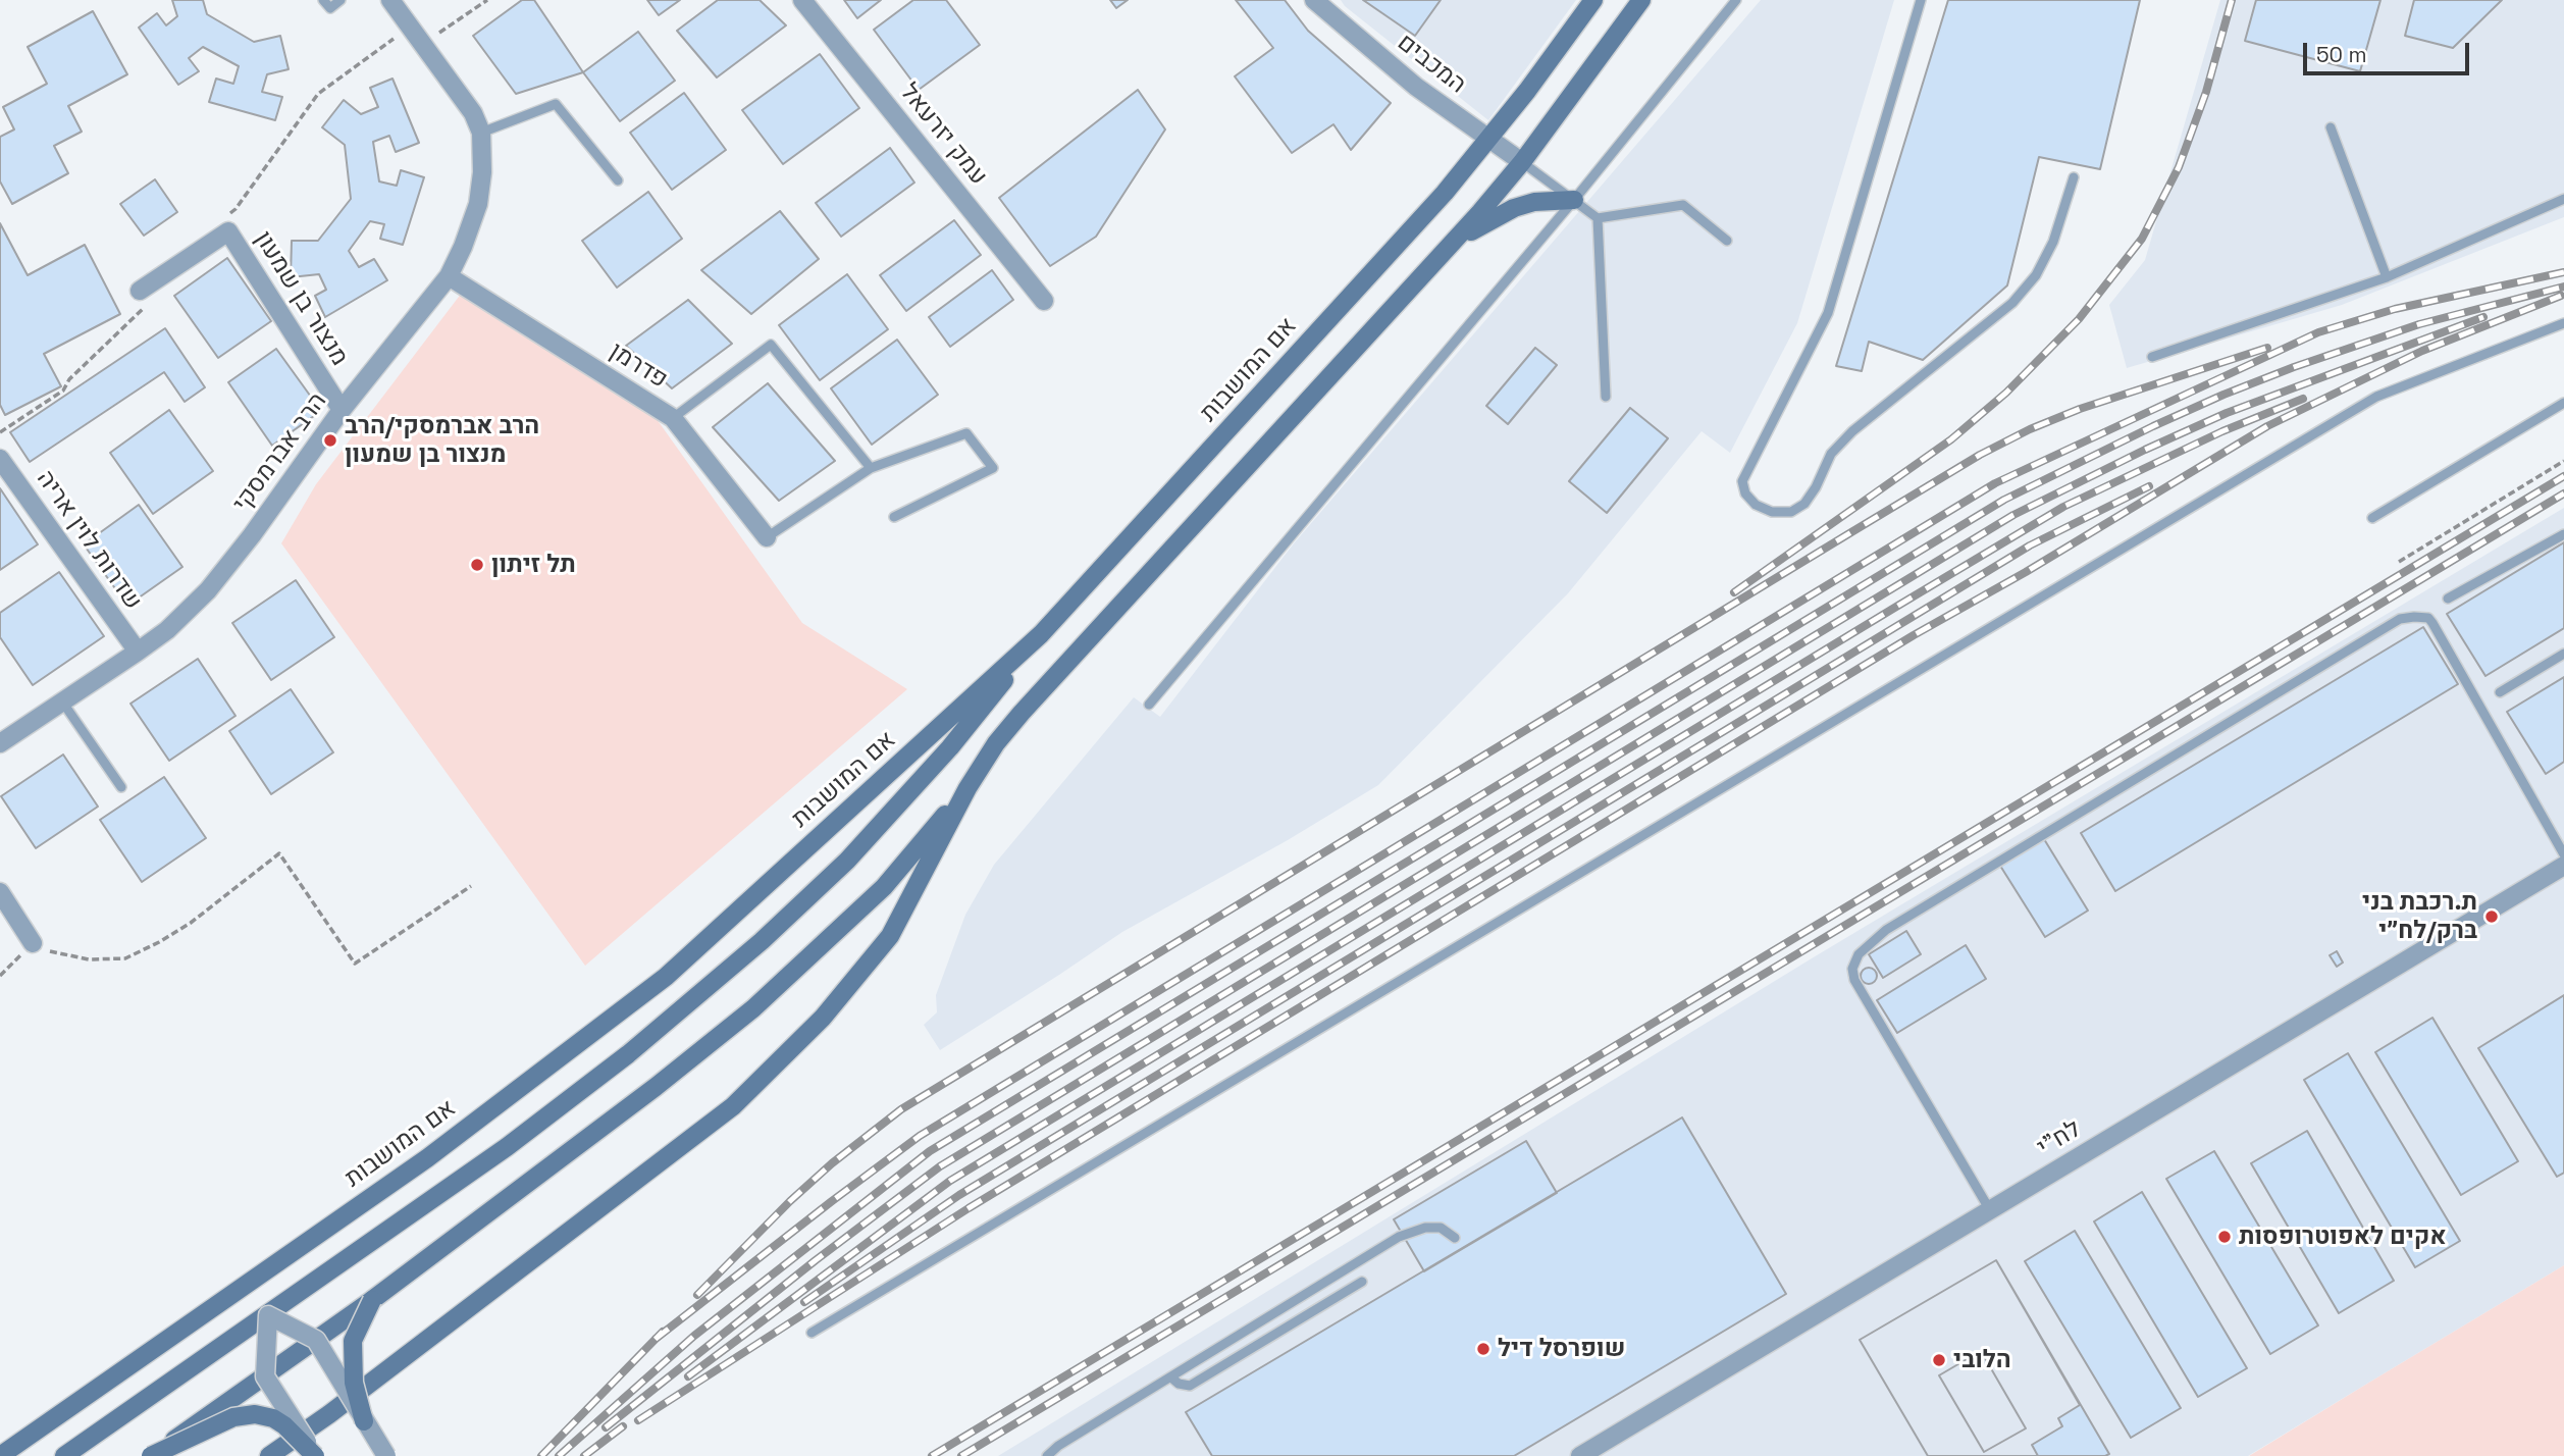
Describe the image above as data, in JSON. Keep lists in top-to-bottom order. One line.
{"streets":{"main road":["אם המושבות"],"street":["המכבים","עמק יזרעאל","מנצור בן שמעון","פדרמן","הרב אברמסקי","שדרות לוין אריה","לח\"י"]},"crossings":[["המכבים","אם המושבות"],["מנצור בן שמעון","הרב אברמסקי"],["פדרמן","הרב אברמסקי"],["הרב אברמסקי","שדרות לוין אריה"]],"places":["הרב אברמסקי/הרב מנצור בן שמעון","תל זיתון","ת.רכבת בני ברק/לח״י","אקים לאפוטרופסות","שופרסל דיל","הלובי"],"scale_bar":"50 m"}
